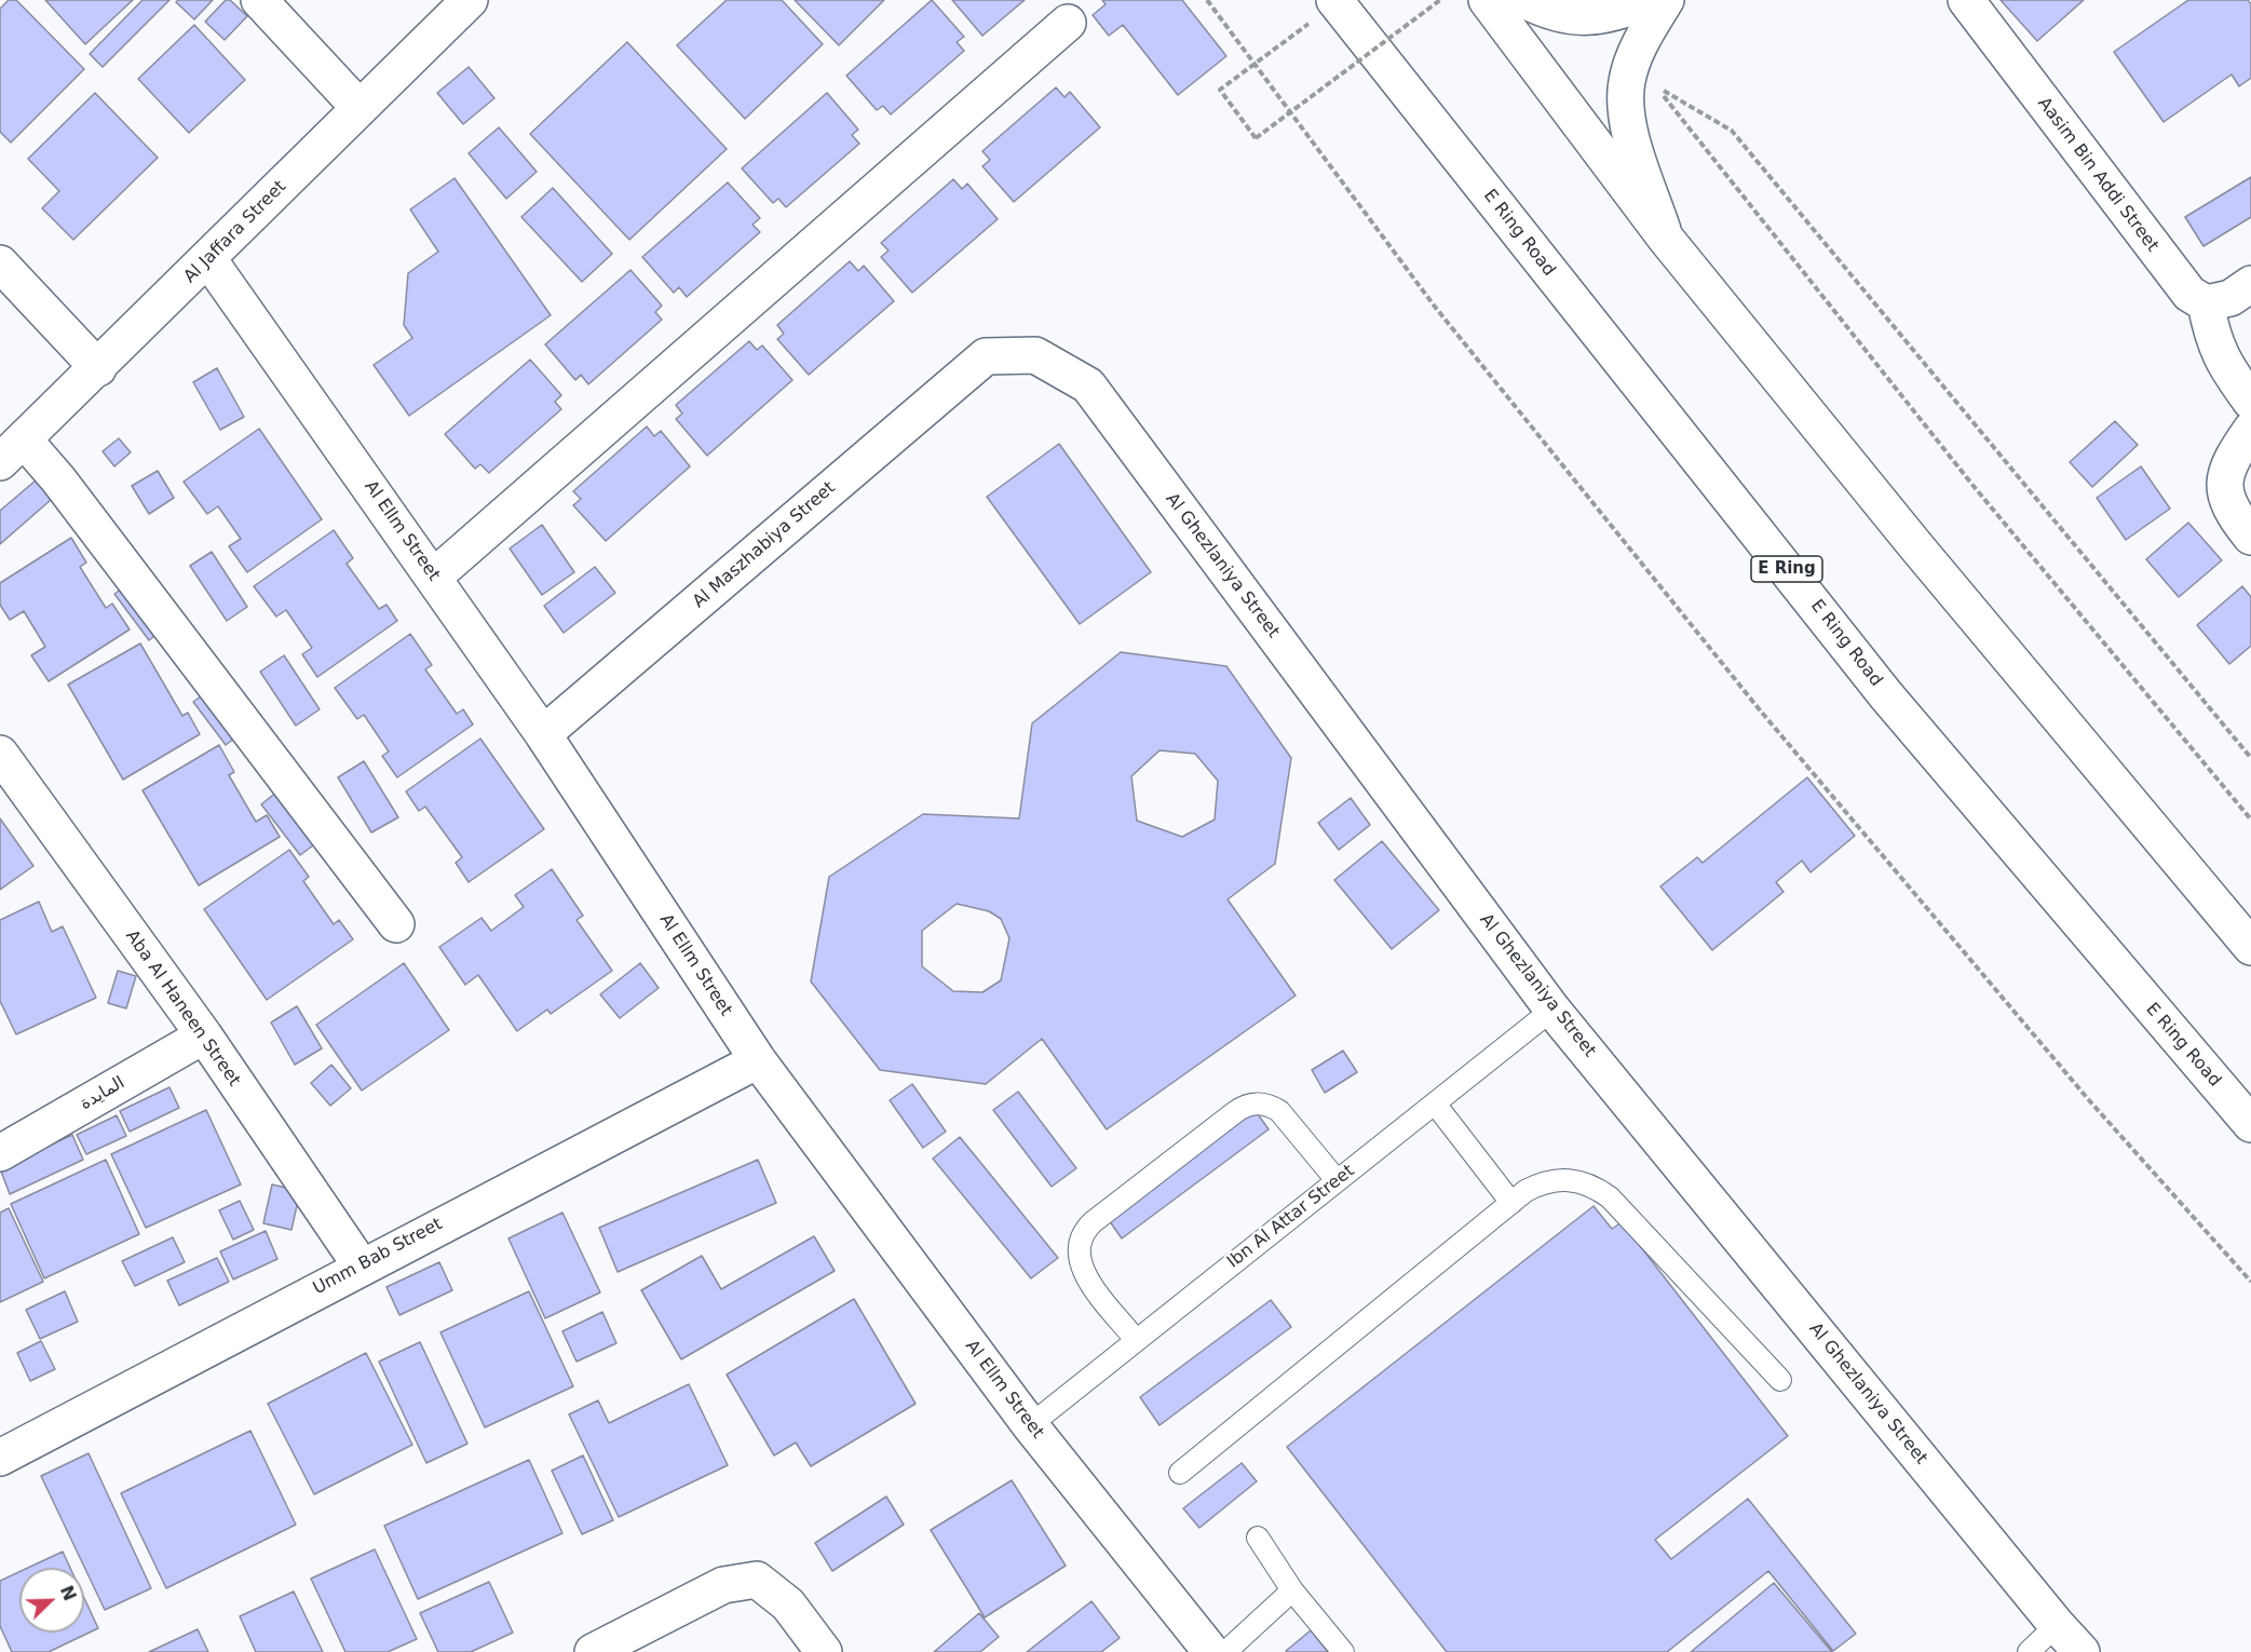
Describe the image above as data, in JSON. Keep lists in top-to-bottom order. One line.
{"streets":{"street":["Aasim Bin Addi Street","Al Jaffara Street","E Ring Road","Al Ellm Street","Al Maszhabiya Street","Al Ghezlaniya Street","E Ring","Aba Al Haneen Street","المايدة","Umm Bab Street"],"lane":["Ibn Al Attar Street"]},"crossings":[["Al Jaffara Street","Al Ellm Street"],["Al Ellm Street","Al Maszhabiya Street"],["Al Ellm Street","Ibn Al Attar Street"],["Al Ellm Street","Umm Bab Street"],["Al Maszhabiya Street","Al Ghezlaniya Street"],["Al Ghezlaniya Street","Ibn Al Attar Street"],["Aba Al Haneen Street","المايدة"],["Aba Al Haneen Street","Umm Bab Street"]],"north":"top right"}
